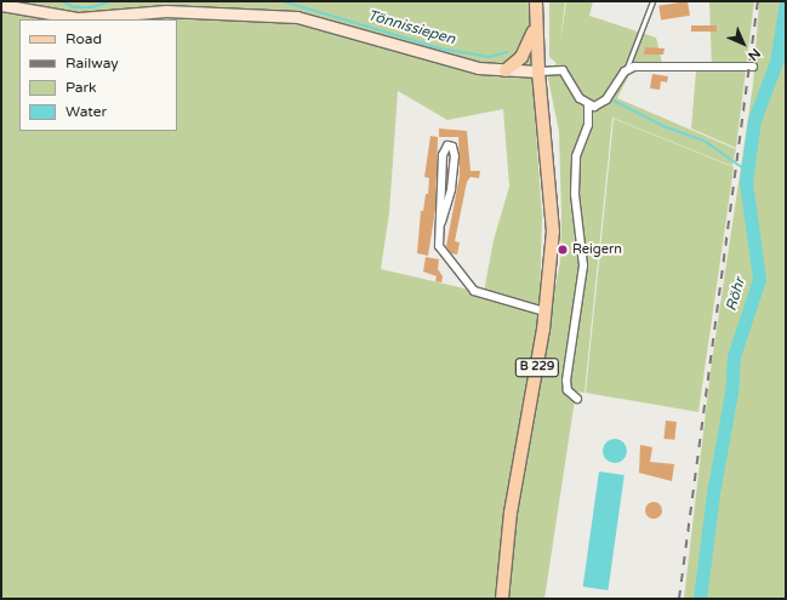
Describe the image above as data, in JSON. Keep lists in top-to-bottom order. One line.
{"streets":{"main road":["B 229"]},"water":["Tönnissiepen","Röhr"],"places":["Reigern"],"legend":["Road","Railway","Park","Water"],"north":"bottom right"}
